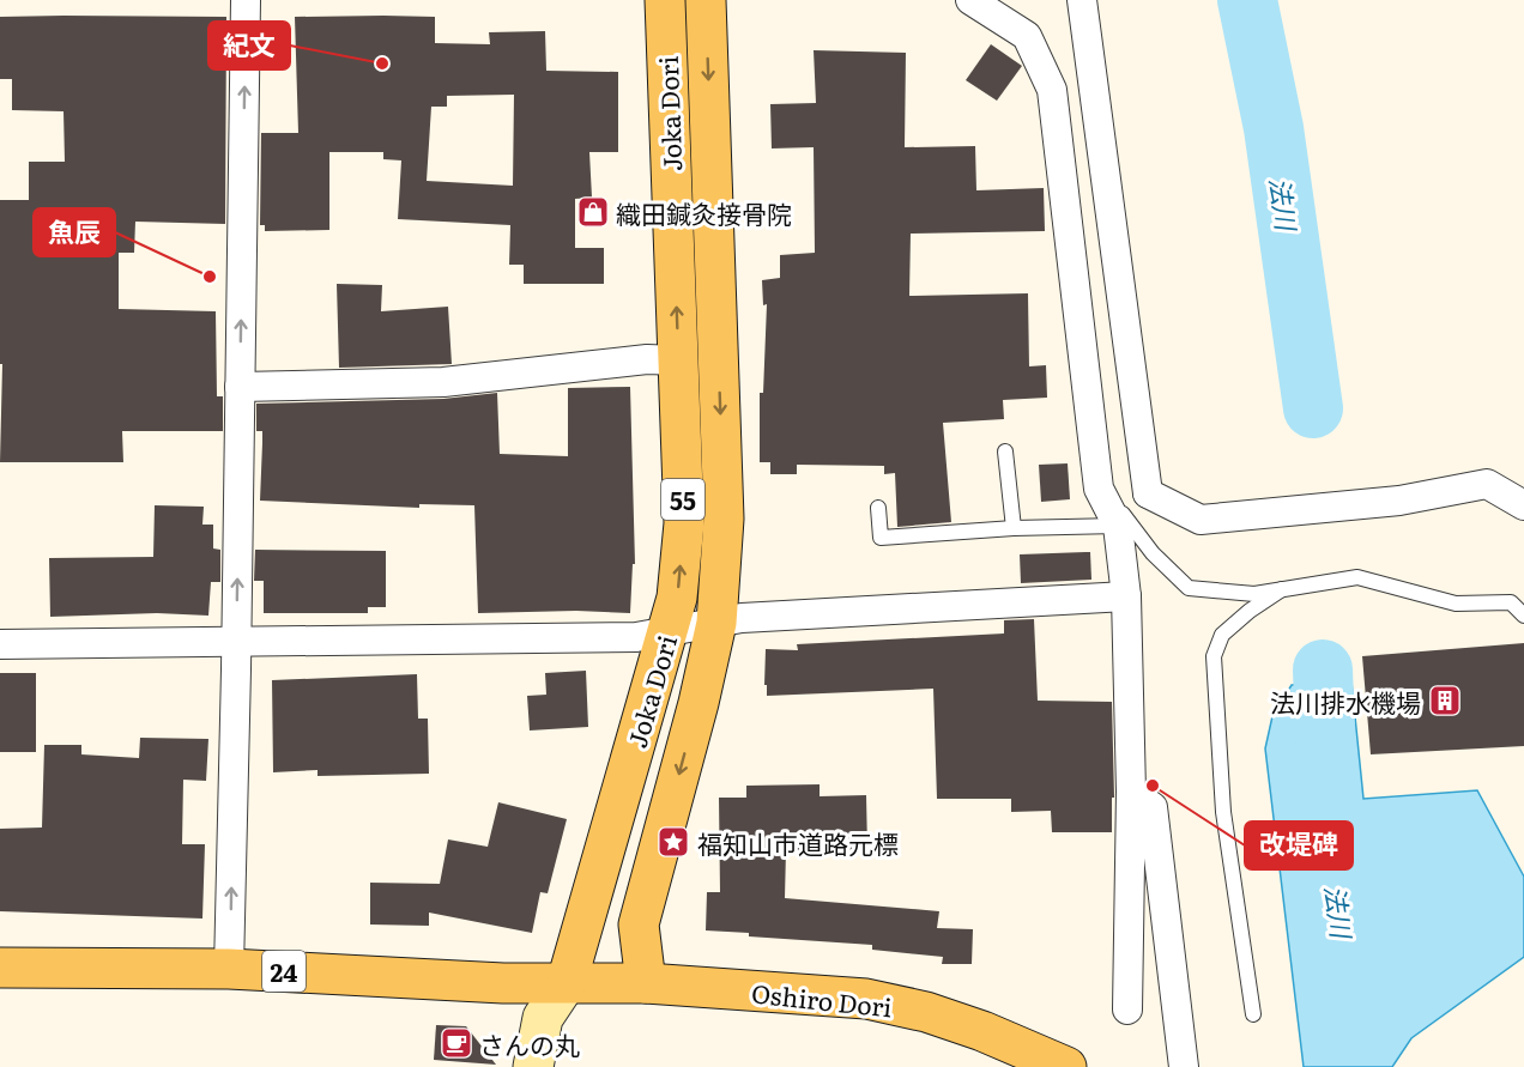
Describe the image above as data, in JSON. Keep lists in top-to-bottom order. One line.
{"streets":{"main road":["Joka Dori","55","24","Oshiro Dori"]},"crossings":[["Joka Dori","24"],["Joka Dori","Oshiro Dori"],["24","Oshiro Dori"]],"water":["法川"],"places":{"other":["紀文","魚辰","改堤碑"],"shop":["織田鍼灸接骨院"],"building":["法川排水機場"],"place":["福知山市道路元標"],"cafe":["さんの丸"]}}
